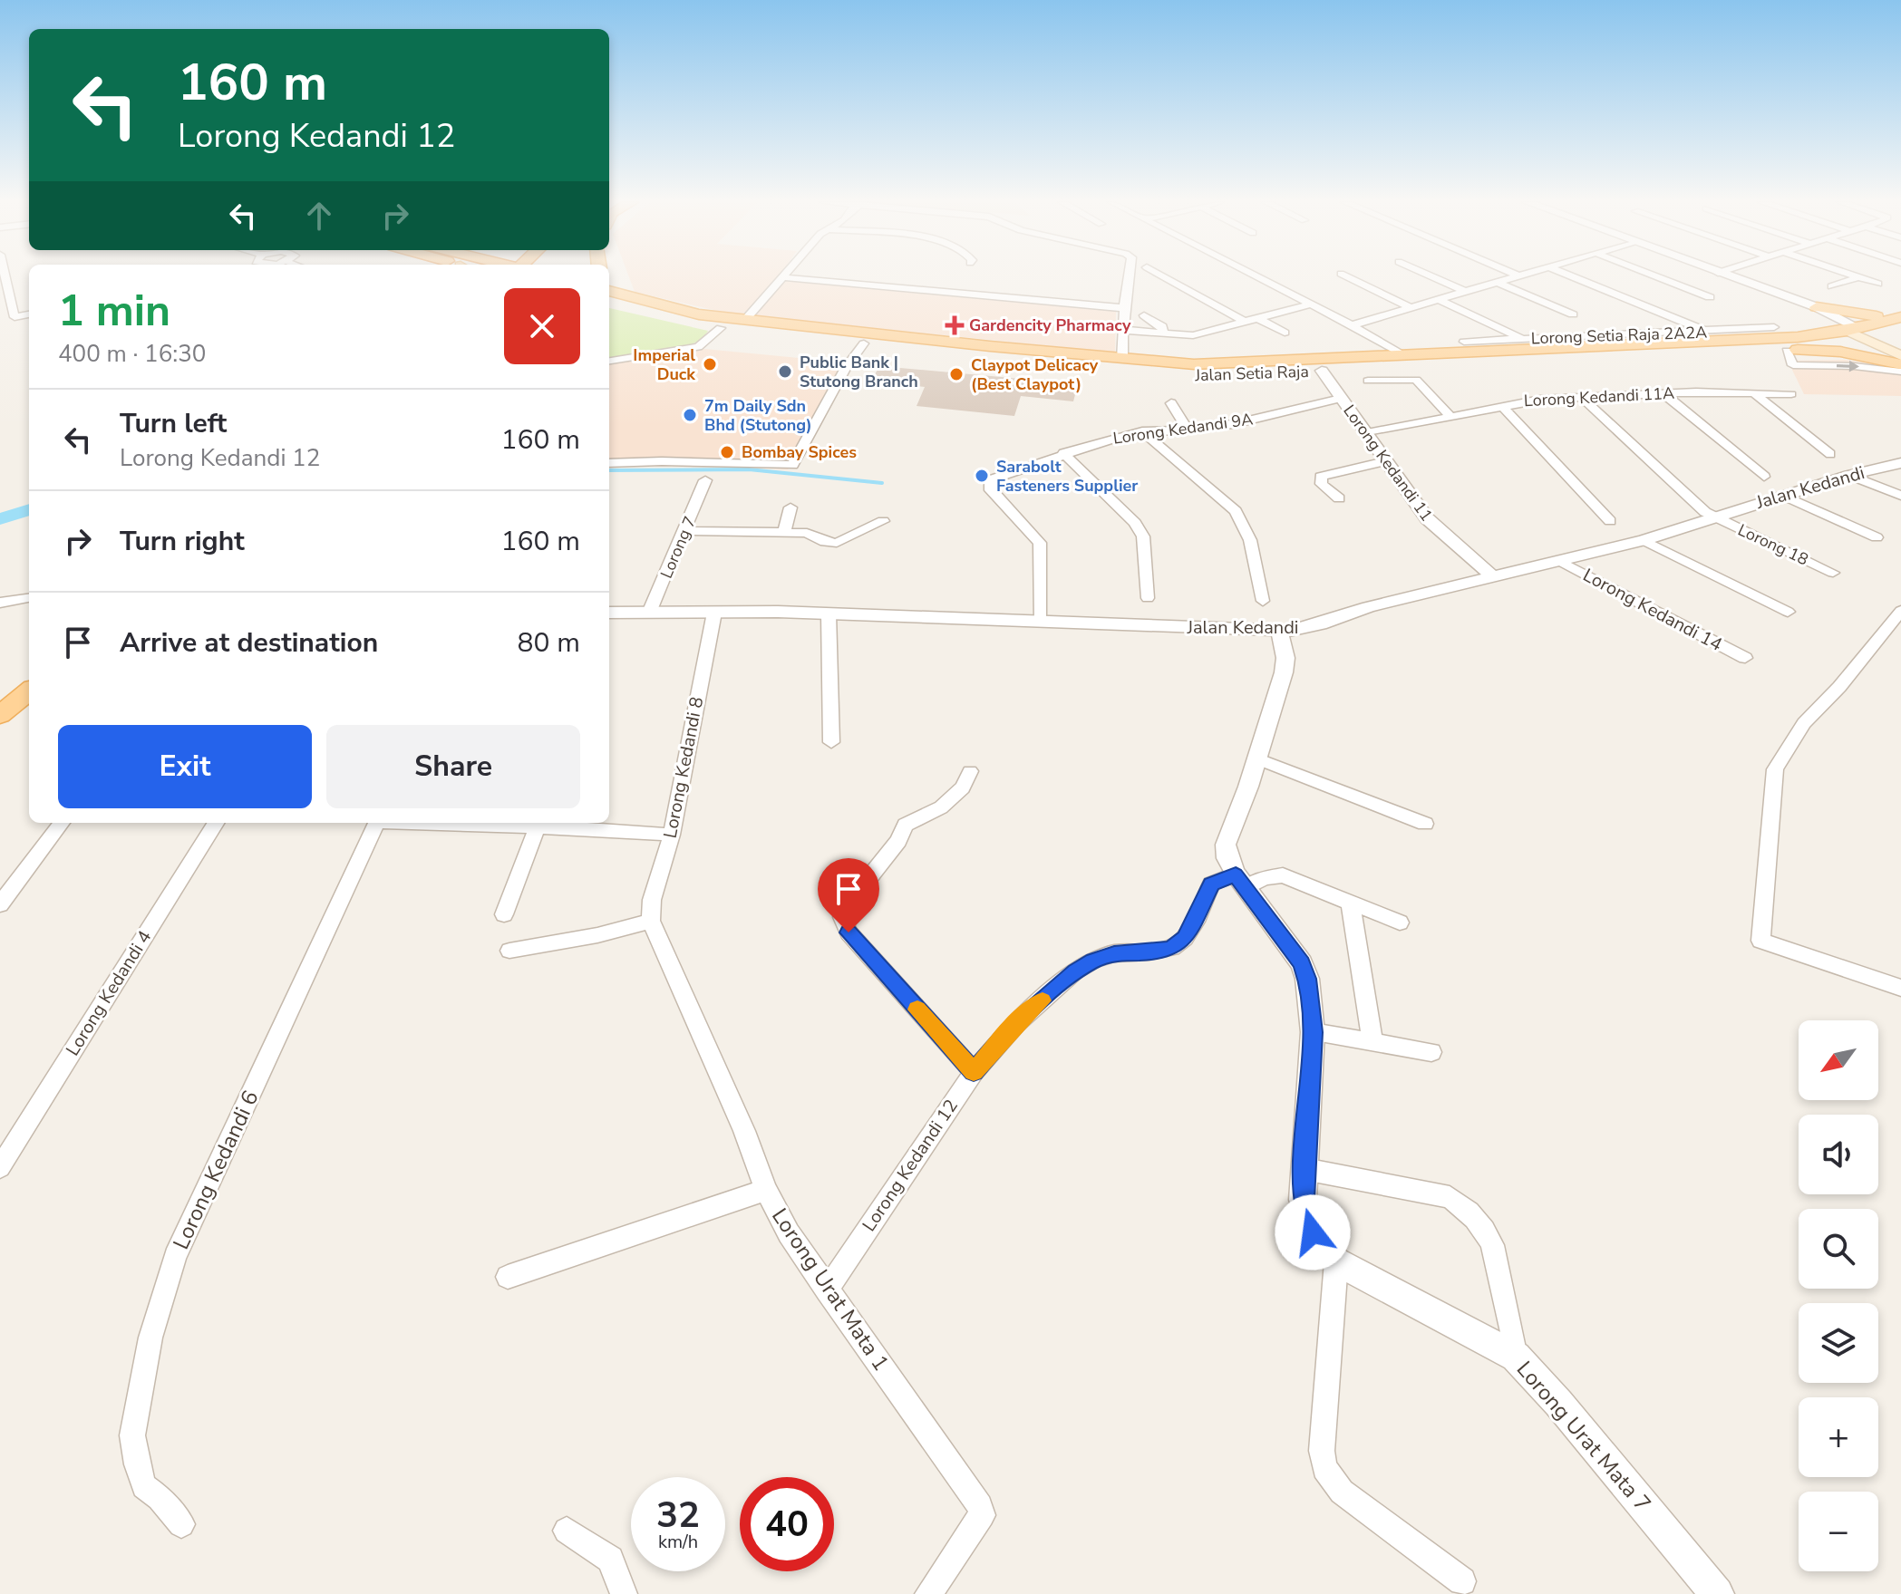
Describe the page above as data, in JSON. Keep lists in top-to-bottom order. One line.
{"streets":{"main road":["Jalan Setia Raja"],"street":["Lorong Setia Raja 2A2A","Lorong Kedandi 11A","Lorong Kedandi 9A","Lorong Kedandi 11","Jalan Kedandi","Lorong 18","Lorong 7","Lorong Kedandi 14","Lorong Kedandi 8","Lorong Kedandi 4","Lorong Kedandi 12","Lorong Kedandi 6","Lorong Urat Mata 1","Lorong Urat Mata 7"]},"crossings":[["Jalan Setia Raja","Lorong Kedandi 11"],["Lorong Kedandi 11A","Lorong Kedandi 11"],["Lorong Kedandi 11A","Lorong 18"],["Lorong Kedandi 9A","Lorong Kedandi 11"],["Lorong Kedandi 9A","Jalan Kedandi"],["Lorong Kedandi 11","Jalan Kedandi"],["Jalan Kedandi","Lorong 18"],["Jalan Kedandi","Lorong 7"],["Jalan Kedandi","Lorong Kedandi 14"],["Jalan Kedandi","Lorong Kedandi 8"],["Lorong Kedandi 8","Lorong Urat Mata 1"],["Lorong Kedandi 12","Lorong Urat Mata 1"],["Lorong Kedandi 12","Lorong Urat Mata 7"]],"places":{"health":["Gardencity Pharmacy"],"other":["Imperial Duck","Public Bank | Stutong Branch","Claypot Delicacy (Best Claypot)","7m Daily Sdn Bhd (Stutong)","Bombay Spices","Sarabolt Fasteners Supplier"]},"north":"bottom left","page":{"turn":["160 m","Lorong Kedandi 12"],"heading":["1 min","400 m · 16:30"],"list":[{"name":"Turn left","note":"Lorong Kedandi 12","value":"160 m"},{"name":"Turn right","value":"160 m"},{"name":"Arrive at destination","value":"80 m"}],"buttons":["Exit","Share"],"map_buttons":["+","−"],"speed":"32 km/h","limit":"40"}}
